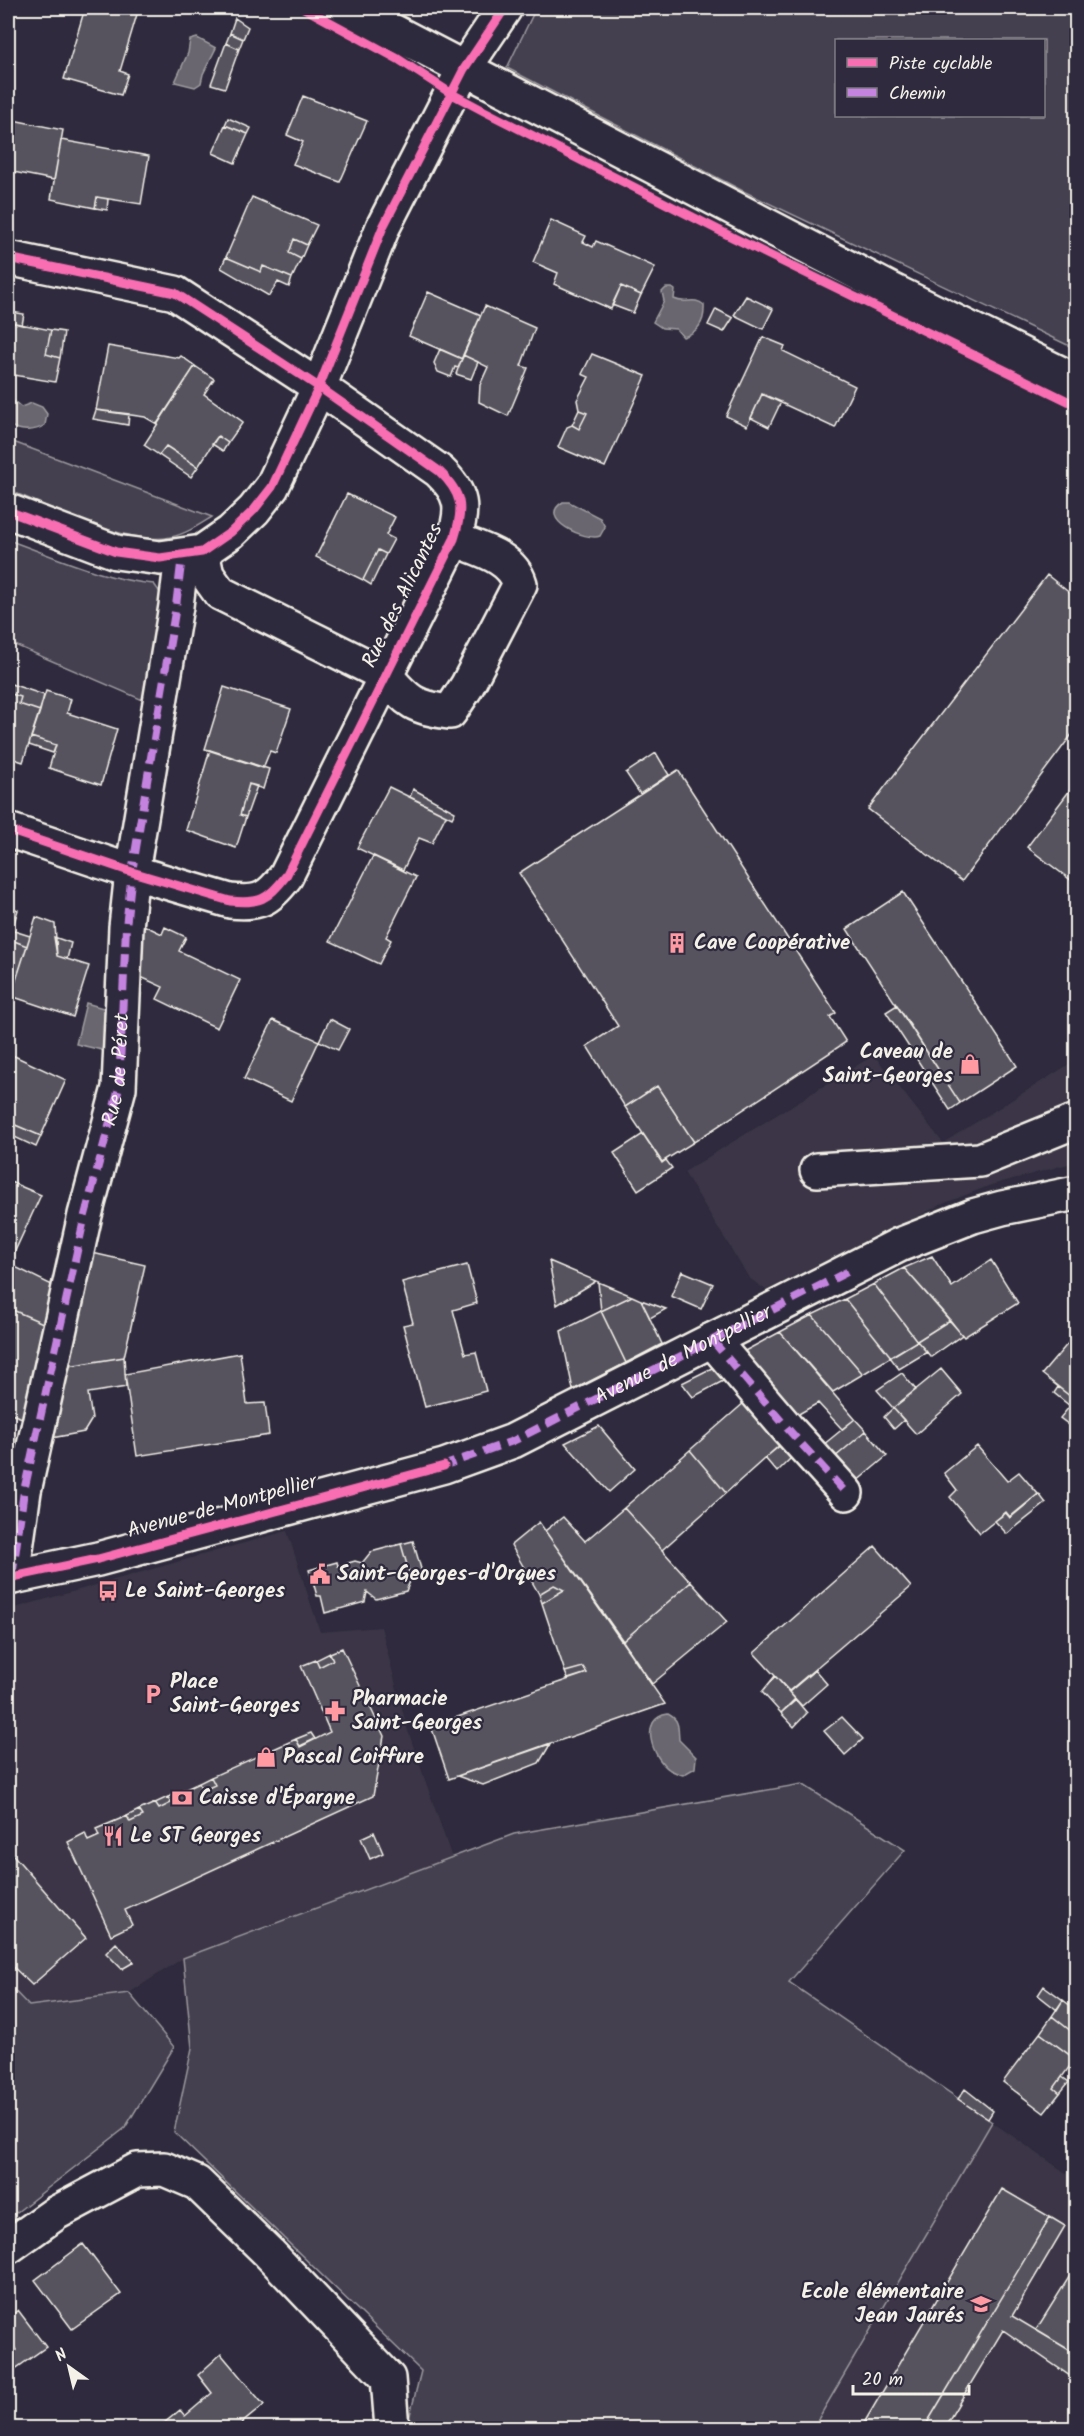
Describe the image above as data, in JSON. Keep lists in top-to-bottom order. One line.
{"streets":{"street":["Rue des Alicantes","Rue de Péret","Avenue de Montpellier"]},"crossings":[["Rue des Alicantes","Rue de Péret"],["Rue de Péret","Avenue de Montpellier"]],"places":{"building":["Cave Coopérative"],"shop":["Caveau de Saint-Georges","Pascal Coiffure"],"public building":["Saint-Georges-d'Orques"],"bus stop":["Le Saint-Georges"],"parking":["Place Saint-Georges"],"pharmacy":["Pharmacie Saint-Georges"],"bank":["Caisse d'Épargne"],"restaurant":["Le ST Georges"],"school or university":["Ecole élémentaire Jean Jaurés"]},"legend":["Piste cyclable","Chemin"],"scale_bar":"20 m","north":"top left"}
